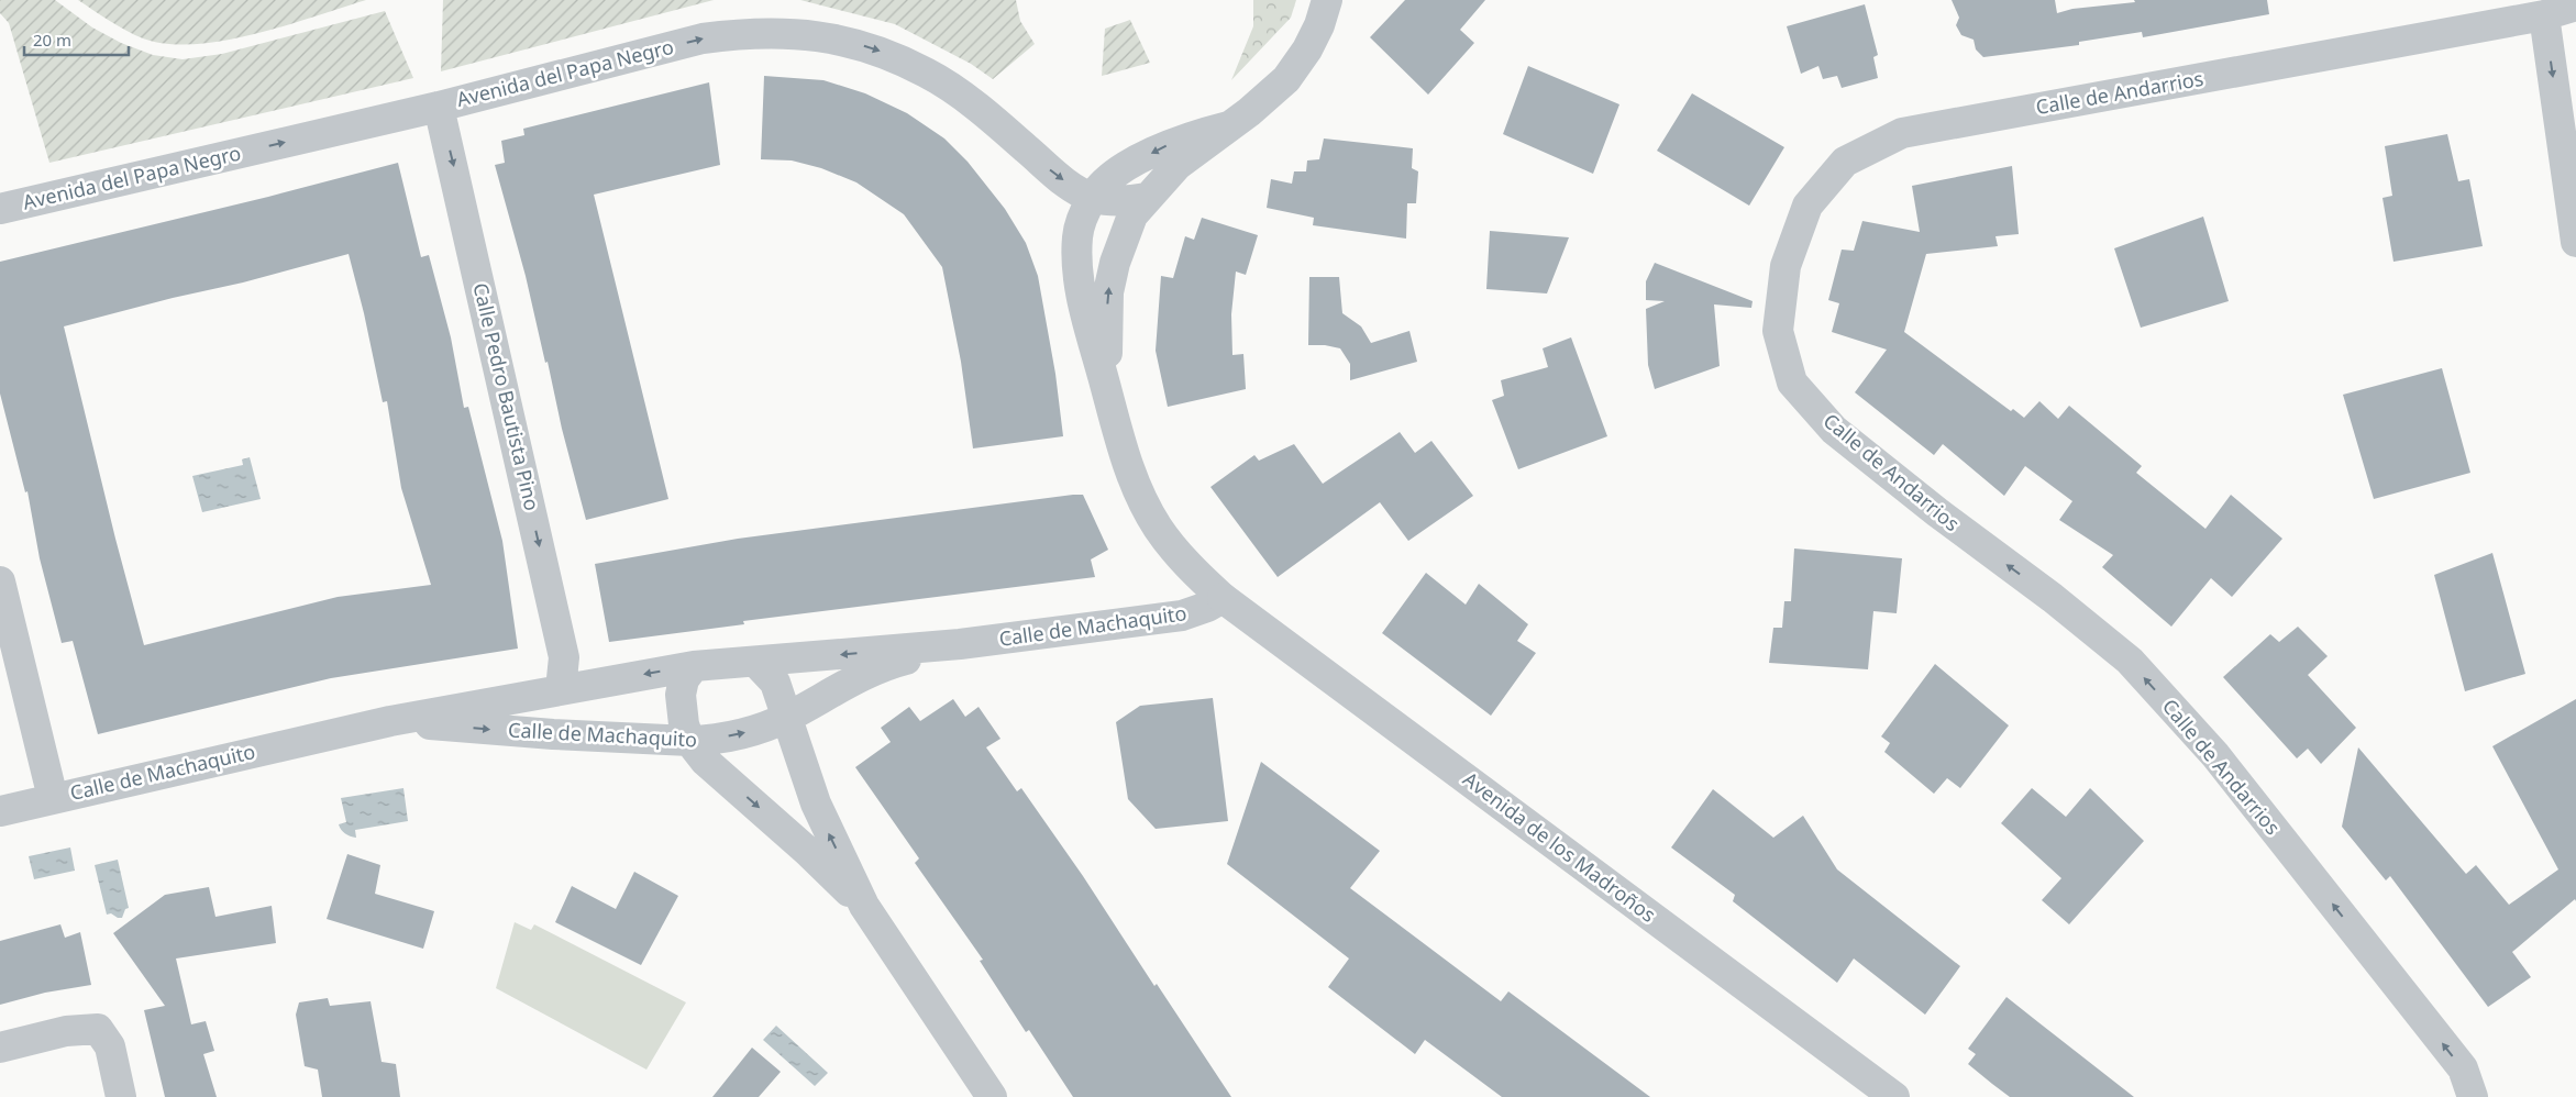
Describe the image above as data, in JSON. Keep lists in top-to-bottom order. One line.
{"streets":{"street":["Avenida del Papa Negro","Calle de Andarrios","Calle Pedro Bautista Pino","Calle de Machaquito","Avenida de los Madroños"]},"crossings":[["Avenida del Papa Negro","Calle Pedro Bautista Pino"],["Calle Pedro Bautista Pino","Calle de Machaquito"],["Calle de Machaquito","Avenida de los Madroños"]],"one_way":["Avenida del Papa Negro","Calle Pedro Bautista Pino"],"scale_bar":"20 m"}
